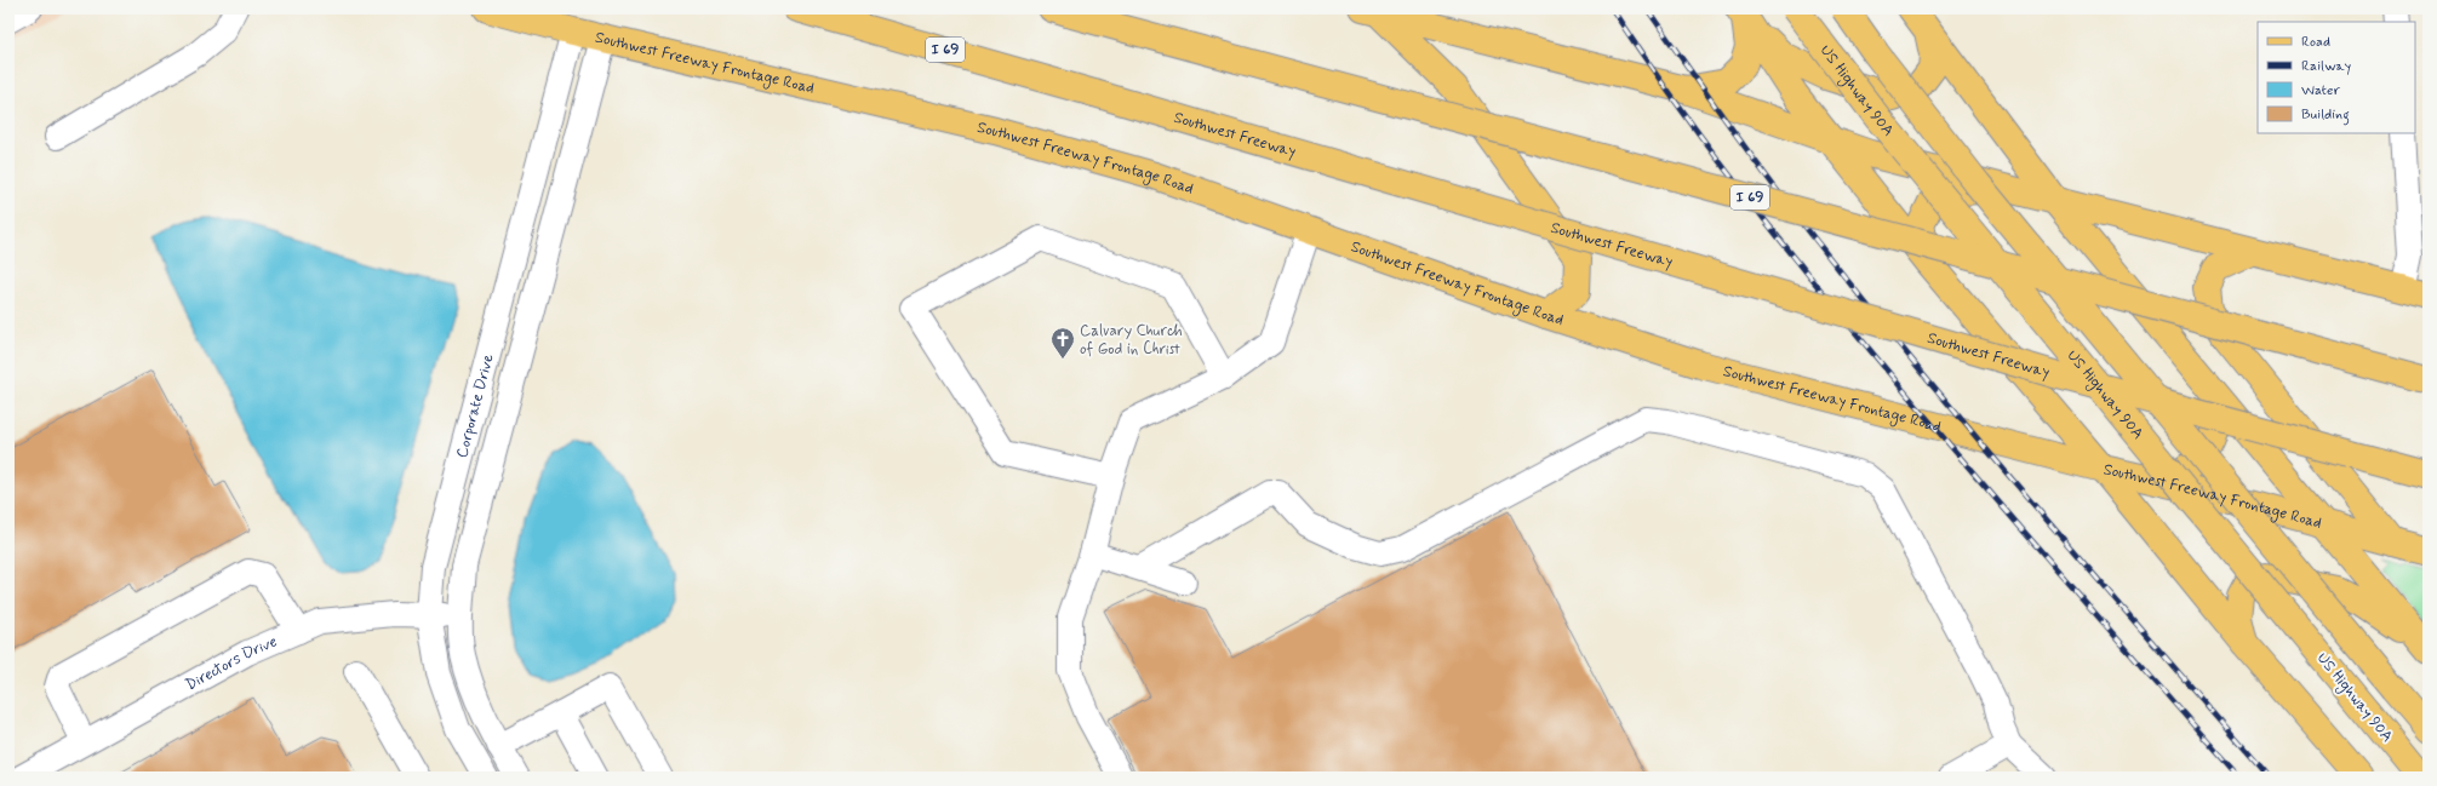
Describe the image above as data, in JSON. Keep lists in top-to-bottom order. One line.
{"streets":{"main road":["I 69","Southwest Freeway Frontage Road","US Highway 90A","Southwest Freeway"],"street":["Corporate Drive","Directors Drive"]},"crossings":[["Southwest Freeway Frontage Road","Corporate Drive"],["Corporate Drive","Directors Drive"]],"places":{"church":["Calvary Church of God in Christ"]},"legend":["Road","Railway","Water","Building"]}
